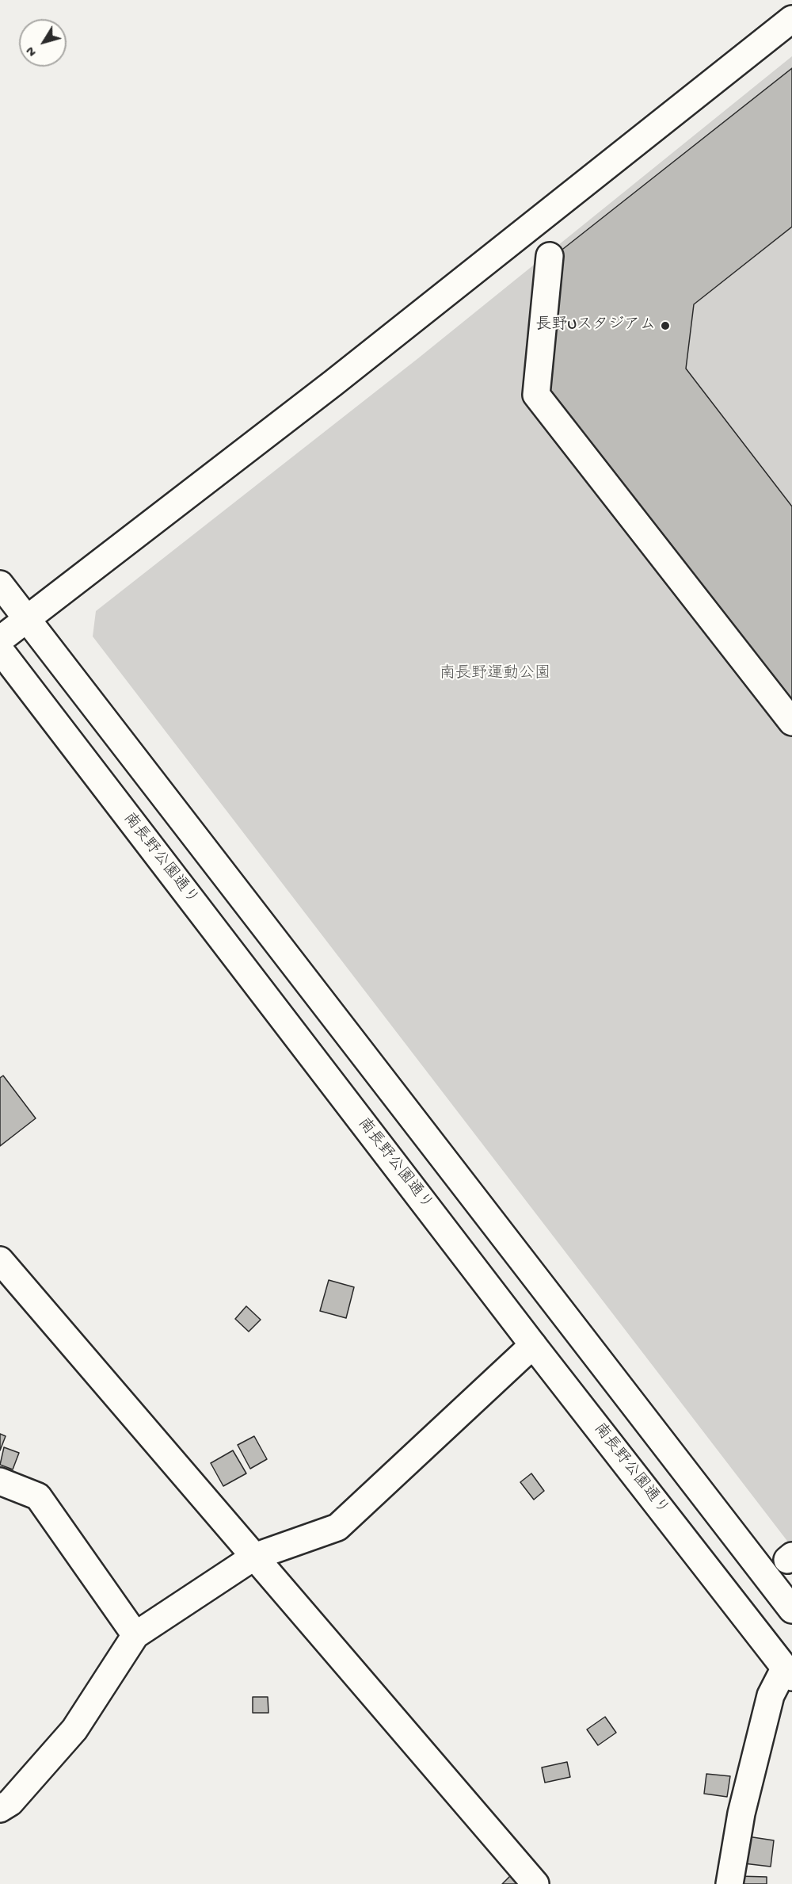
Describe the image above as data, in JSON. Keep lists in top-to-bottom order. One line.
{"streets":{"street":["南長野公園通り"]},"parks":["南長野運動公園"],"places":["長野Uスタジアム"],"north":"bottom left"}
